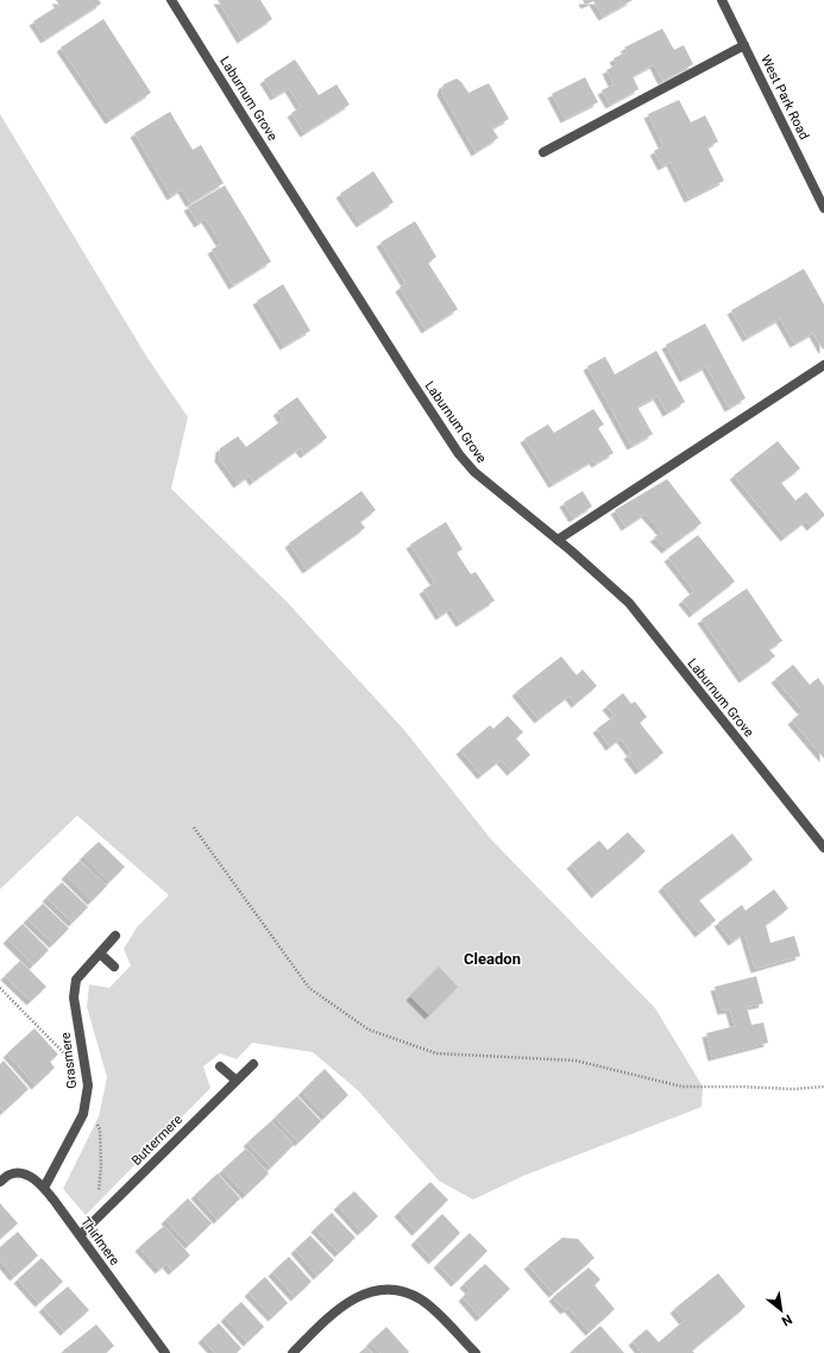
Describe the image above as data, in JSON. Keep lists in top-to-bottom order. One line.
{"streets":{"street":["West Park Road","Laburnum Grove","Grasmere","Buttermere","Thirlmere"]},"crossings":[["Grasmere","Thirlmere"],["Buttermere","Thirlmere"]],"districts":["Cleadon"],"north":"bottom right"}
